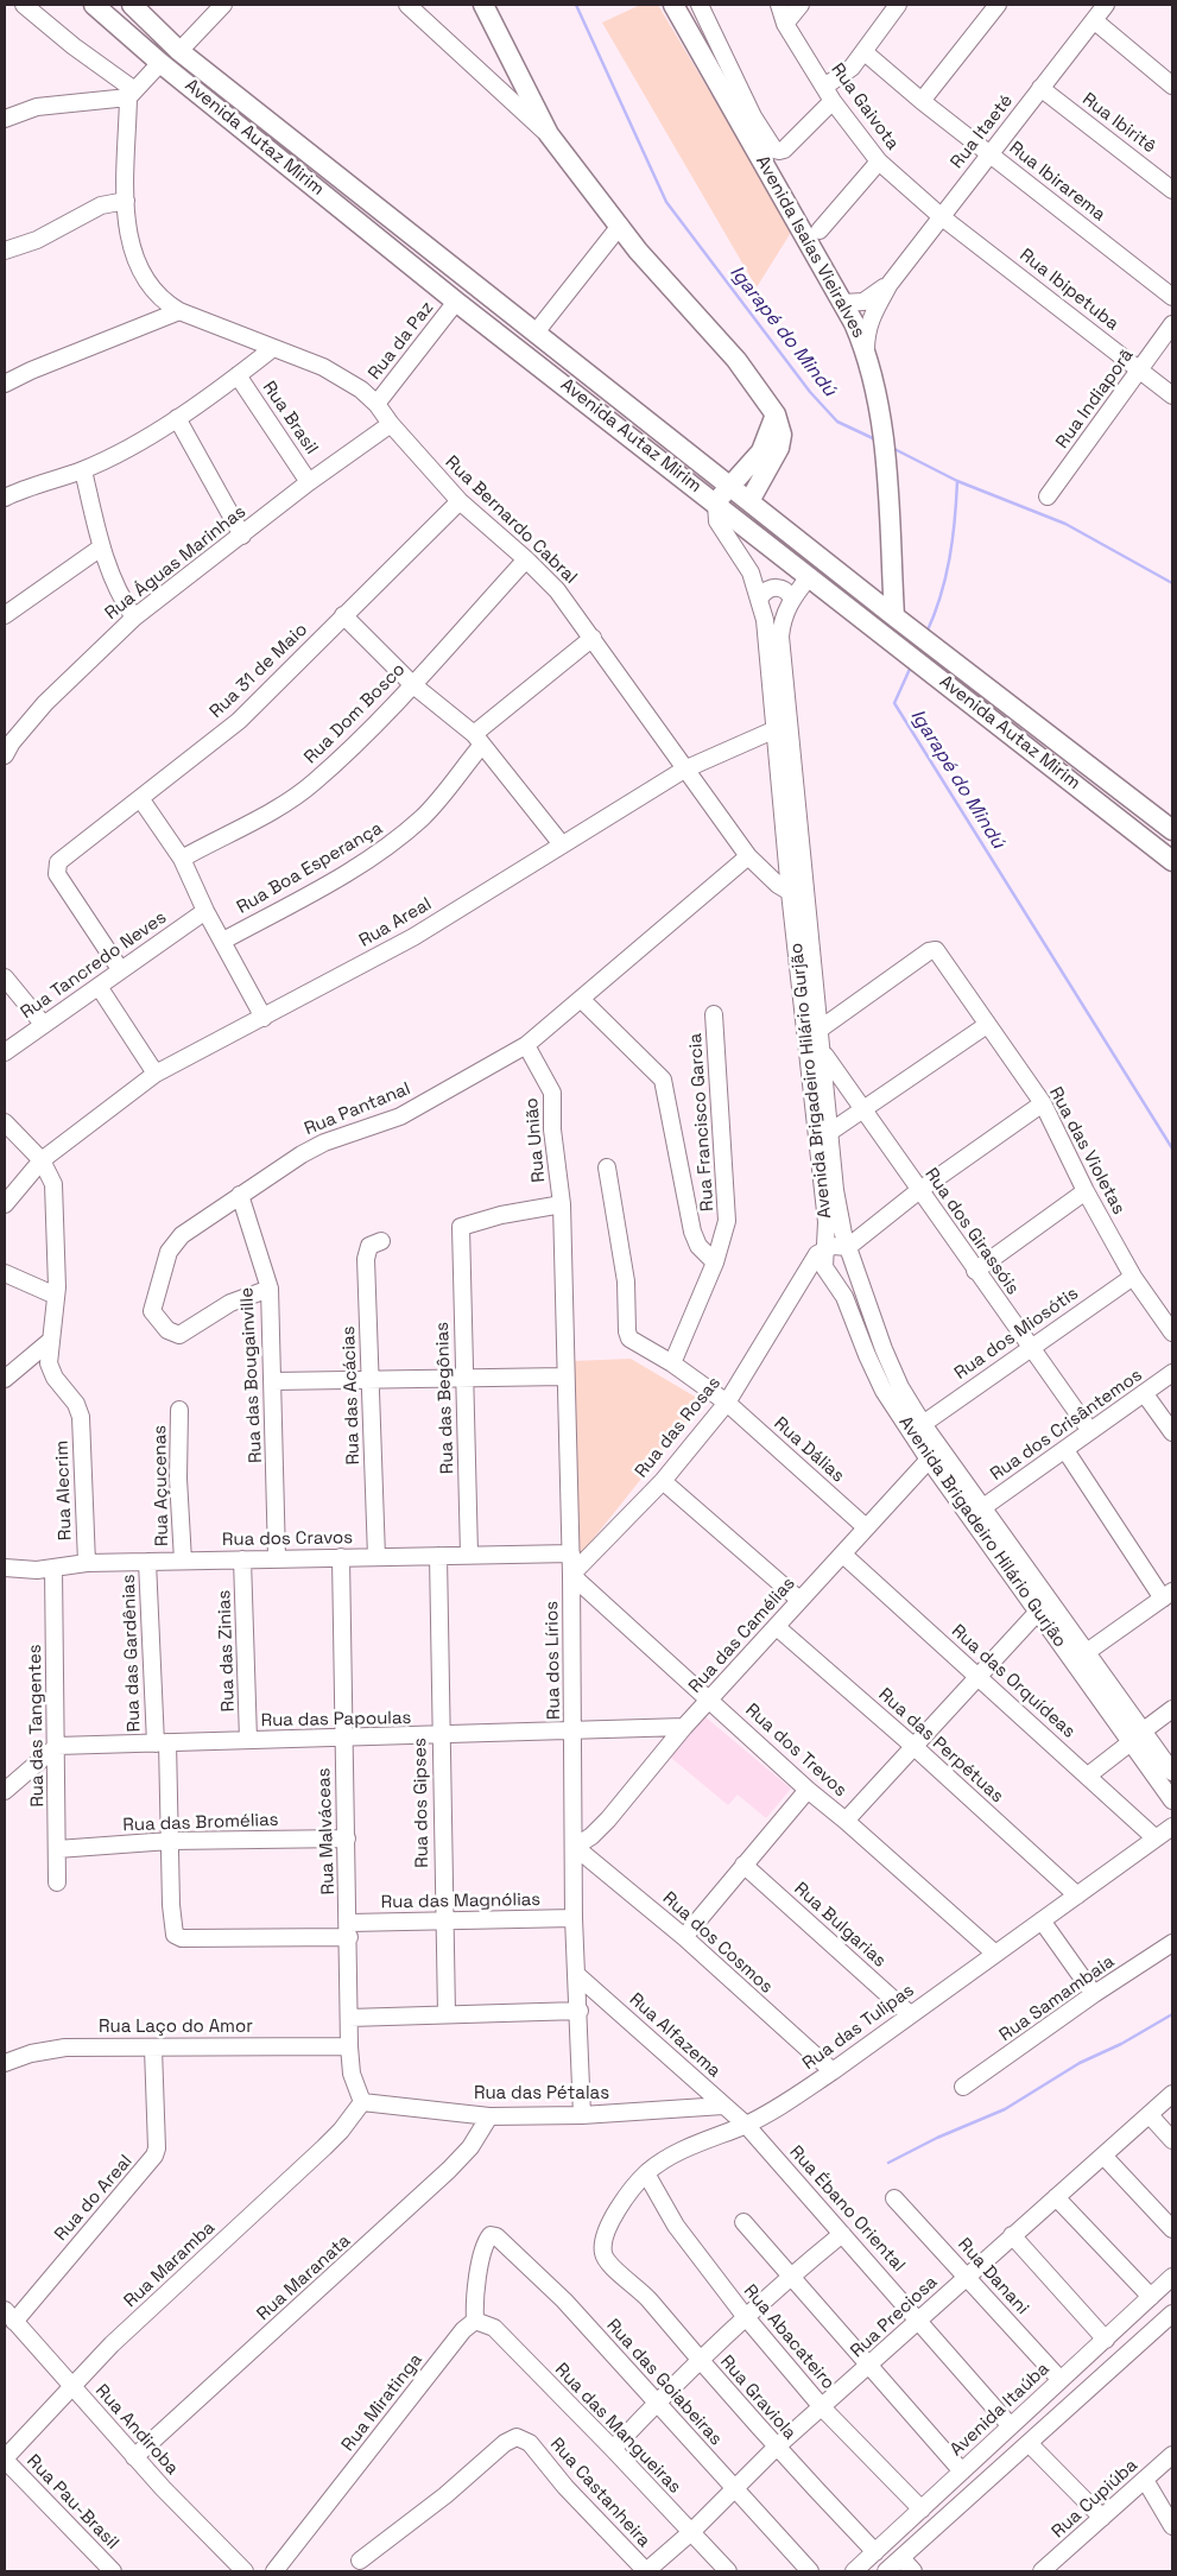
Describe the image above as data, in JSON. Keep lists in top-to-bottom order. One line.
{"streets":{"main road":["Avenida Autaz Mirim","Avenida Isaías Vieiralves"],"street":["Rua Gaivota","Rua Ibiritê","Rua Itaeté","Rua Ibirarema","Rua Ibipetuba","Rua da Paz","Rua Indiaporã","Rua Brasil","Rua Bernardo Cabral","Rua Águas Marinhas","Rua 31 de Maio","Rua Dom Bosco","Rua Boa Esperança","Rua Areal","Rua Tancredo Neves","Avenida Brigadeiro Hilário Gurjão","Rua Pantanal","Rua Francisco Garcia","Rua União","Rua das Violetas","Rua dos Girassóis","Rua dos Miosótis","Rua das Bougainville","Rua das Acácias","Rua das Begônias","Rua dos Crisântemos","Rua das Rosas","Rua Dálias","Rua Açucenas","Rua Alecrim","Rua dos Cravos","Rua das Camélias","Rua das Zinias","Rua das Gardênias","Rua dos Lírios","Rua das Orquídeas","Rua das Papoulas","Rua das Tangentes","Rua das Perpétuas","Rua dos Trevos","Rua dos Gipses","Rua das Bromélias","Rua Malváceas","Rua das Magnólias","Rua Bulgarias","Rua dos Cosmos","Rua Samambaia","Rua Laço do Amor","Rua das Tulipas","Rua Alfazema","Rua das Pétalas","Rua do Areal","Rua Ébano Oriental","Rua Maramba","Rua Danani","Rua Maranata","Rua Preciosa","Rua Abacateiro","Rua das Goiabeiras","Rua Graviola","Rua Miratinga","Avenida Itaúba","Rua das Mangueiras","Rua Andiroba","Rua Castanheira","Rua Cupiúba","Rua Pau-Brasil"]},"crossings":[["Rua Gaivota","Rua Itaeté"],["Rua Gaivota","Rua Ibipetuba"],["Rua Ibiritê","Rua Itaeté"],["Rua Itaeté","Rua Ibirarema"],["Rua Itaeté","Avenida Isaías Vieiralves"],["Rua Itaeté","Rua Ibipetuba"],["Avenida Autaz Mirim","Avenida Isaías Vieiralves"],["Avenida Autaz Mirim","Rua da Paz"],["Avenida Autaz Mirim","Avenida Brigadeiro Hilário Gurjão"],["Rua Ibipetuba","Rua Indiaporã"],["Rua da Paz","Rua Bernardo Cabral"],["Rua Brasil","Rua Águas Marinhas"],["Rua Bernardo Cabral","Rua Águas Marinhas"],["Rua Bernardo Cabral","Rua 31 de Maio"],["Rua Bernardo Cabral","Rua Dom Bosco"],["Rua Bernardo Cabral","Rua Boa Esperança"],["Rua Bernardo Cabral","Rua Areal"],["Rua Bernardo Cabral","Avenida Brigadeiro Hilário Gurjão"],["Rua Bernardo Cabral","Rua Pantanal"],["Rua 31 de Maio","Rua Tancredo Neves"],["Rua Areal","Avenida Brigadeiro Hilário Gurjão"],["Avenida Brigadeiro Hilário Gurjão","Rua das Violetas"],["Avenida Brigadeiro Hilário Gurjão","Rua dos Girassóis"],["Avenida Brigadeiro Hilário Gurjão","Rua dos Miosótis"],["Avenida Brigadeiro Hilário Gurjão","Rua dos Crisântemos"],["Avenida Brigadeiro Hilário Gurjão","Rua das Rosas"],["Avenida Brigadeiro Hilário Gurjão","Rua das Camélias"],["Rua Pantanal","Rua União"],["Rua Pantanal","Rua das Bougainville"],["Rua Francisco Garcia","Rua Dálias"],["Rua União","Rua das Begônias"],["Rua União","Rua dos Lírios"],["Rua das Violetas","Rua dos Miosótis"],["Rua dos Girassóis","Rua dos Miosótis"],["Rua dos Girassóis","Rua dos Crisântemos"],["Rua das Bougainville","Rua dos Cravos"],["Rua das Acácias","Rua dos Cravos"],["Rua das Begônias","Rua dos Cravos"],["Rua das Begônias","Rua dos Lírios"],["Rua das Rosas","Rua Dálias"],["Rua das Rosas","Rua dos Lírios"],["Rua das Rosas","Rua dos Trevos"],["Rua Dálias","Rua das Camélias"],["Rua Açucenas","Rua dos Cravos"],["Rua Alecrim","Rua dos Cravos"],["Rua dos Cravos","Rua das Zinias"],["Rua dos Cravos","Rua das Gardênias"],["Rua dos Cravos","Rua dos Lírios"],["Rua dos Cravos","Rua das Tangentes"],["Rua dos Cravos","Rua dos Gipses"],["Rua dos Cravos","Rua Malváceas"],["Rua das Camélias","Rua dos Lírios"],["Rua das Camélias","Rua das Orquídeas"],["Rua das Camélias","Rua das Papoulas"],["Rua das Camélias","Rua das Perpétuas"],["Rua das Camélias","Rua dos Trevos"],["Rua das Camélias","Rua dos Cosmos"],["Rua das Zinias","Rua das Papoulas"],["Rua das Gardênias","Rua das Papoulas"],["Rua das Gardênias","Rua das Bromélias"],["Rua das Gardênias","Rua das Magnólias"],["Rua dos Lírios","Rua das Papoulas"],["Rua dos Lírios","Rua dos Trevos"],["Rua dos Lírios","Rua das Magnólias"],["Rua dos Lírios","Rua dos Cosmos"],["Rua dos Lírios","Rua Alfazema"],["Rua dos Lírios","Rua das Pétalas"],["Rua das Orquídeas","Rua das Tulipas"],["Rua das Papoulas","Rua das Tangentes"],["Rua das Papoulas","Rua dos Gipses"],["Rua das Papoulas","Rua Malváceas"],["Rua das Tangentes","Rua das Bromélias"],["Rua das Perpétuas","Rua das Tulipas"],["Rua dos Trevos","Rua das Tulipas"],["Rua dos Gipses","Rua das Magnólias"],["Rua das Bromélias","Rua Malváceas"],["Rua Malváceas","Rua das Magnólias"],["Rua Malváceas","Rua Laço do Amor"],["Rua Malváceas","Rua das Pétalas"],["Rua Malváceas","Rua Maramba"],["Rua Bulgarias","Rua das Tulipas"],["Rua dos Cosmos","Rua das Tulipas"],["Rua Laço do Amor","Rua do Areal"],["Rua das Tulipas","Rua Alfazema"],["Rua das Tulipas","Rua Ébano Oriental"],["Rua das Tulipas","Rua Abacateiro"],["Rua das Tulipas","Rua Graviola"],["Rua Alfazema","Rua das Pétalas"],["Rua Alfazema","Rua Ébano Oriental"],["Rua das Pétalas","Rua Maramba"],["Rua das Pétalas","Rua Maranata"],["Rua do Areal","Rua Andiroba"],["Rua Ébano Oriental","Rua Preciosa"],["Rua Ébano Oriental","Avenida Itaúba"],["Rua Maramba","Rua Andiroba"],["Rua Maramba","Rua Pau-Brasil"],["Rua Danani","Rua Preciosa"],["Rua Danani","Avenida Itaúba"],["Rua Maranata","Rua Andiroba"],["Rua Preciosa","Rua Abacateiro"],["Rua Preciosa","Rua das Goiabeiras"],["Rua Preciosa","Rua Graviola"],["Rua Preciosa","Rua das Mangueiras"],["Rua Preciosa","Rua Castanheira"],["Rua Abacateiro","Avenida Itaúba"],["Rua das Goiabeiras","Rua Miratinga"],["Rua das Goiabeiras","Rua das Mangueiras"],["Rua Graviola","Avenida Itaúba"],["Rua Miratinga","Rua das Mangueiras"]],"water":["Igarapé do Mindú"]}
